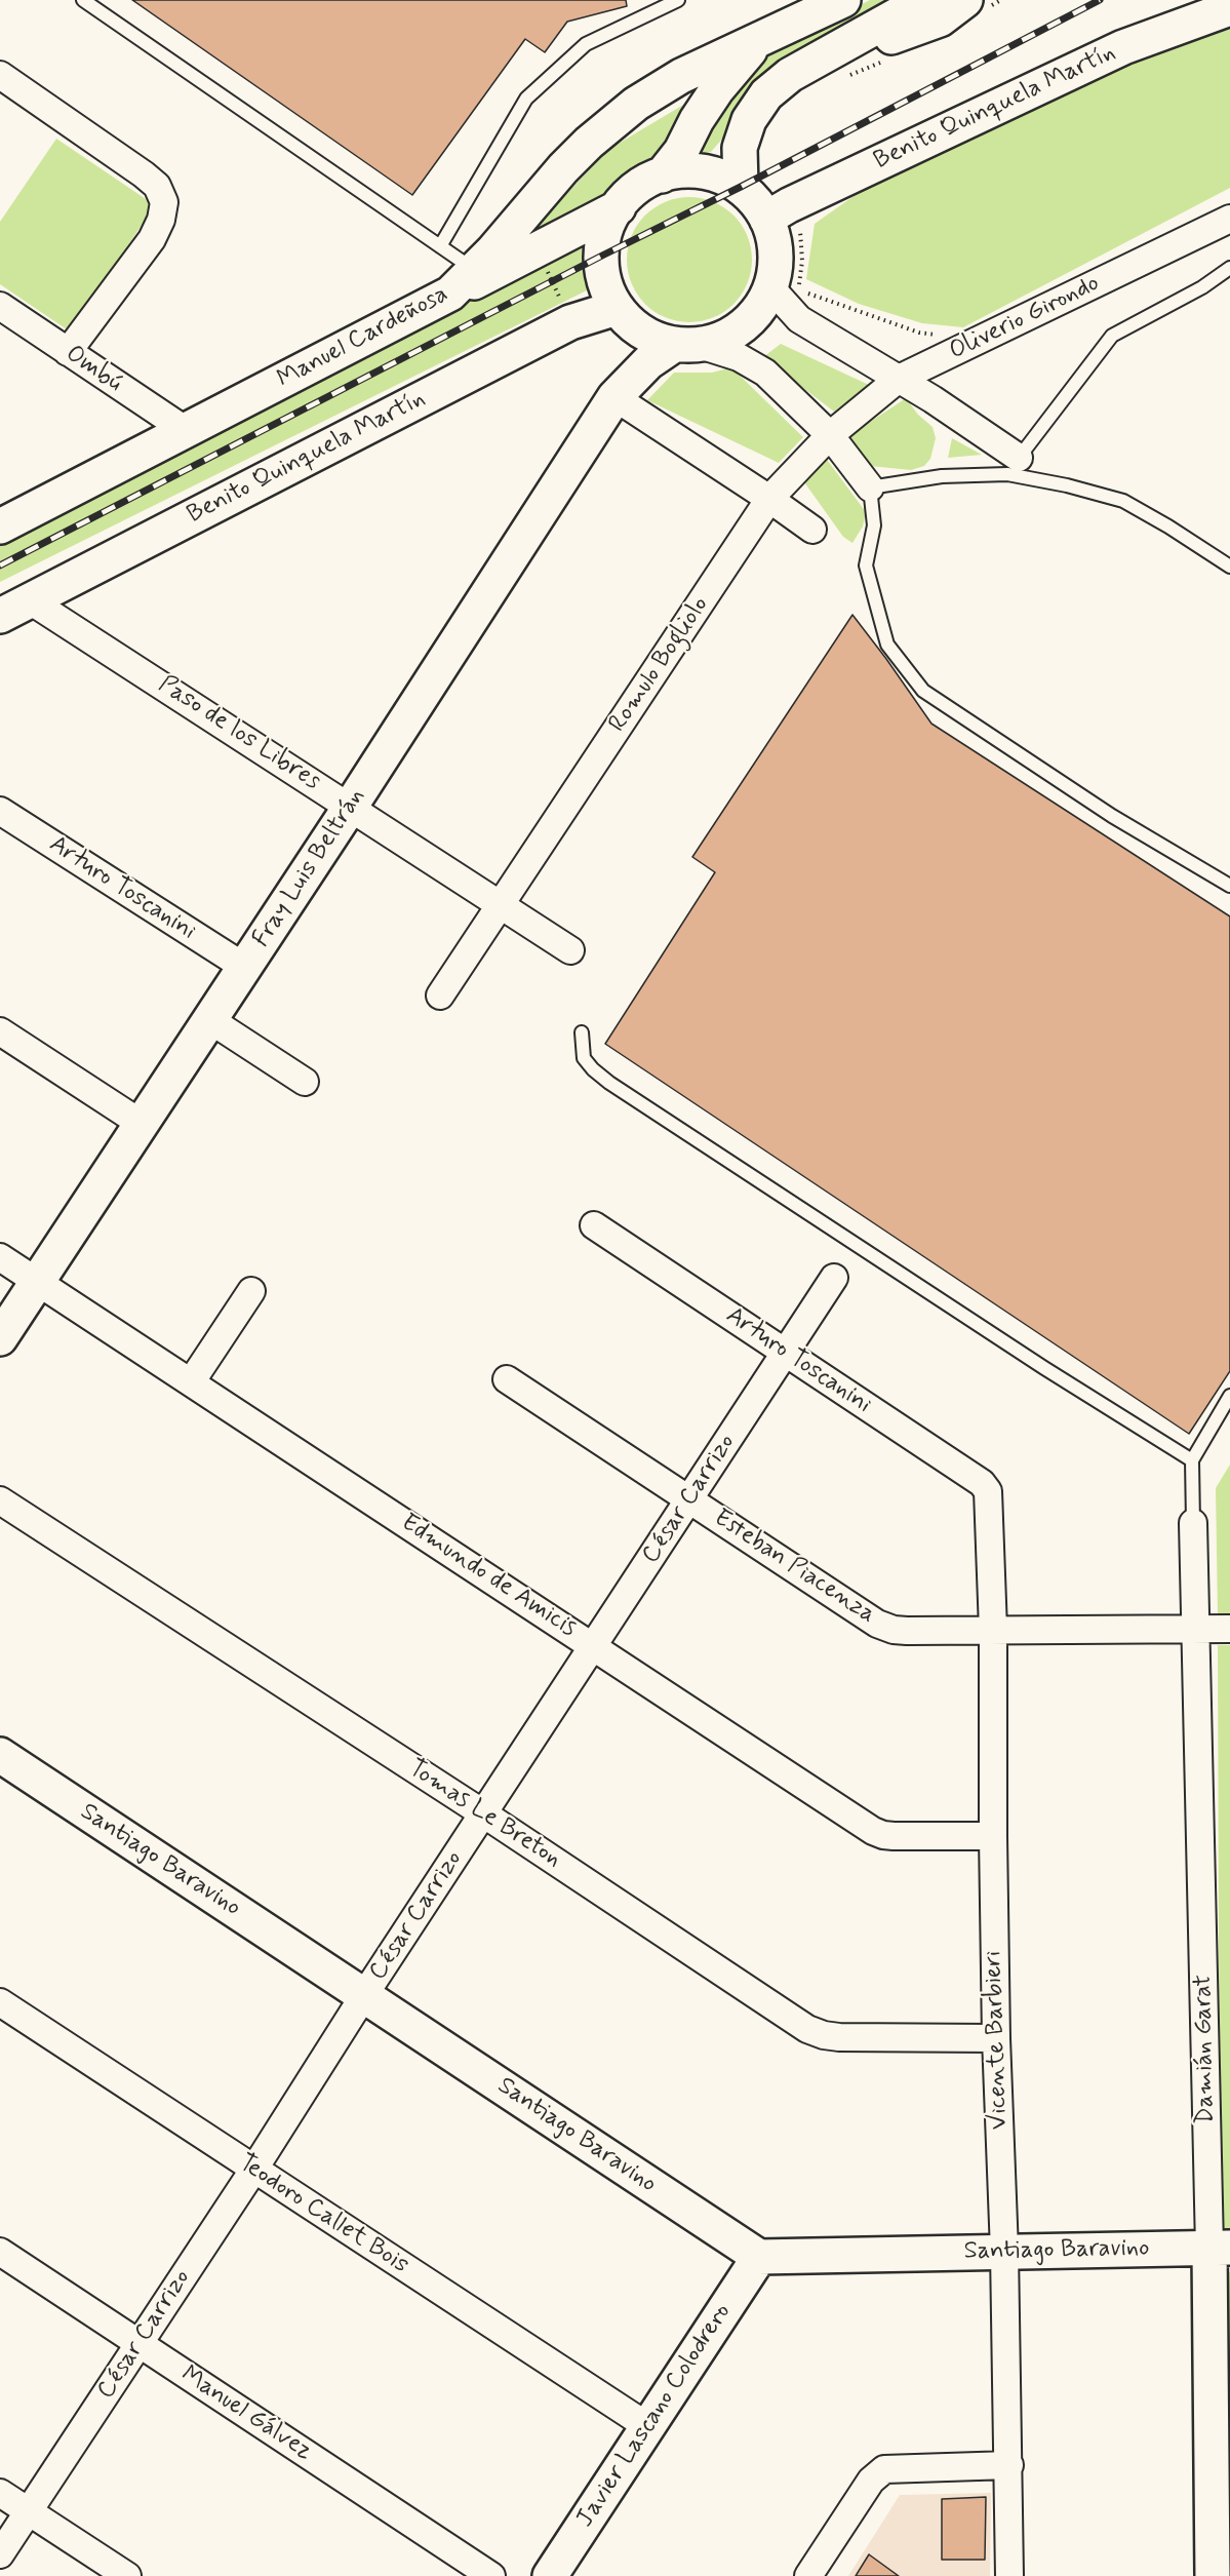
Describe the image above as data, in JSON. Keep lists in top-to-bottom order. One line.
{"streets":{"main road":["Benito Quinquela Martín","Manuel Cardeñosa","Fray Luis Beltrán","Santiago Baravino","Damián Garat","Javier Lascano Colodrero"],"street":["Oliverio Girondo","Ombú","Romulo Bogliolo","Paso de los Libres","Arturo Toscanini","César Carrizo","Esteban Piacenza","Edmundo de Amicis","Tomas Le Breton","Vicente Barbieri","Teodoro Callet Bois","Manuel Gálvez"]},"crossings":[["Benito Quinquela Martín","Paso de los Libres"],["Oliverio Girondo","Romulo Bogliolo"],["Manuel Cardeñosa","Ombú"],["Romulo Bogliolo","Paso de los Libres"],["Paso de los Libres","Fray Luis Beltrán"],["Fray Luis Beltrán","Arturo Toscanini"],["Fray Luis Beltrán","Edmundo de Amicis"],["Arturo Toscanini","César Carrizo"],["Arturo Toscanini","Vicente Barbieri"],["César Carrizo","Esteban Piacenza"],["César Carrizo","Edmundo de Amicis"],["César Carrizo","Tomas Le Breton"],["César Carrizo","Santiago Baravino"],["César Carrizo","Teodoro Callet Bois"],["César Carrizo","Manuel Gálvez"],["Esteban Piacenza","Vicente Barbieri"],["Esteban Piacenza","Damián Garat"],["Edmundo de Amicis","Vicente Barbieri"],["Tomas Le Breton","Vicente Barbieri"],["Santiago Baravino","Vicente Barbieri"],["Santiago Baravino","Damián Garat"],["Santiago Baravino","Javier Lascano Colodrero"],["Teodoro Callet Bois","Javier Lascano Colodrero"]]}
